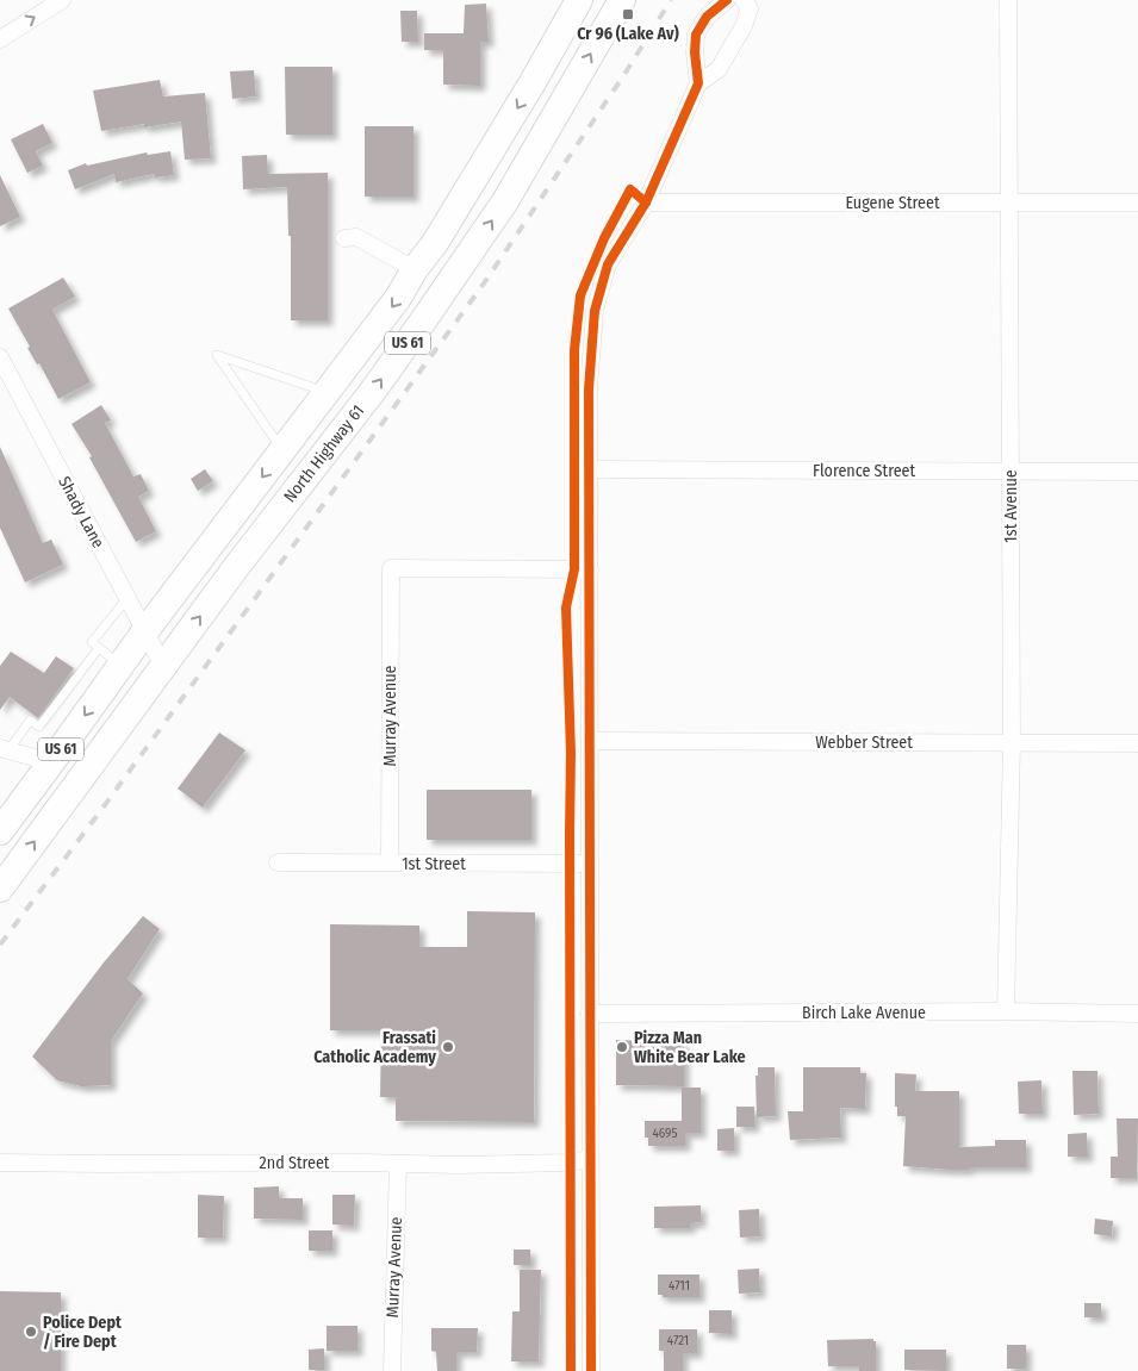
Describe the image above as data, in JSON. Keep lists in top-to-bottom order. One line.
{"streets":{"main road":["US 61","North Highway 61"],"street":["Eugene Street","Florence Street","1st Avenue","Shady Lane","Murray Avenue","Webber Street","1st Street","Birch Lake Avenue","2nd Street"]},"crossings":[["Eugene Street","1st Avenue"],["US 61","Shady Lane"],["North Highway 61","Shady Lane"],["Florence Street","1st Avenue"],["1st Avenue","Webber Street"],["1st Avenue","Birch Lake Avenue"],["Murray Avenue","1st Street"],["Murray Avenue","2nd Street"]],"places":{"transit":["Cr 96 (Lake Av)"],"other":["Frassati Catholic Academy","Pizza Man White Bear Lake","Police Dept / Fire Dept"]},"house_numbers":["4695","4711","4721"]}
